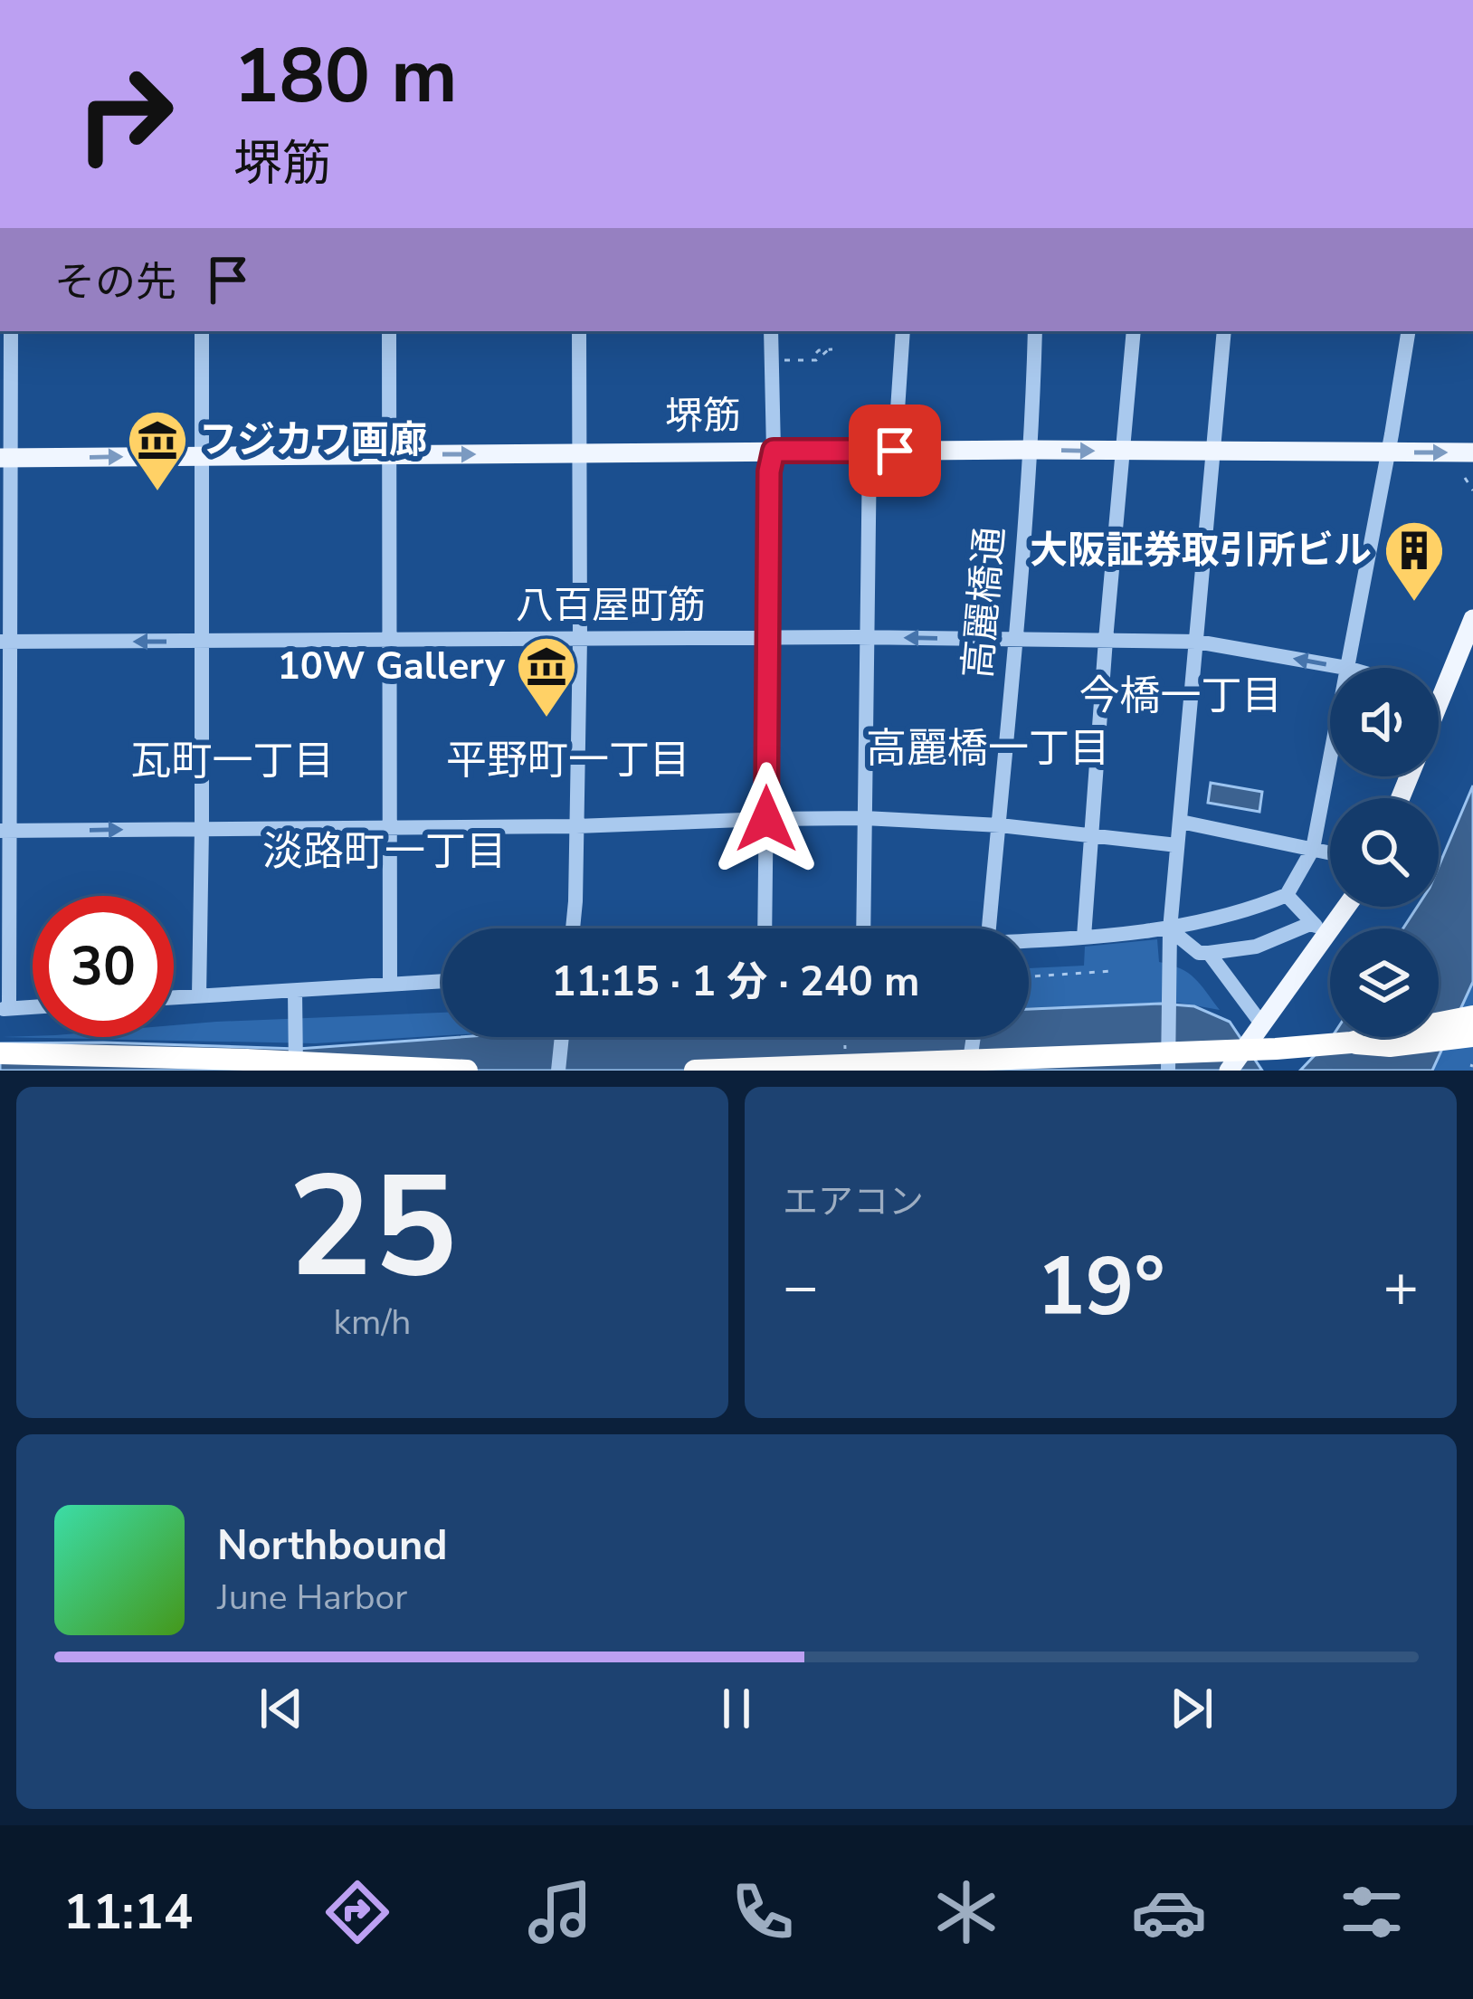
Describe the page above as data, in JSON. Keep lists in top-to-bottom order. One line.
{"streets":{"main road":["堺筋"],"street":["高麗橋通","八百屋町筋"]},"crossings":[["堺筋","高麗橋通"],["高麗橋通","八百屋町筋"]],"one_way":["堺筋","八百屋町筋"],"districts":["今橋一丁目","高麗橋一丁目","平野町一丁目","瓦町一丁目","淡路町一丁目"],"places":{"museum":["フジカワ画廊","10W Gallery"],"building":["大阪証券取引所ビル"]},"page":{"turn":["180 m","堺筋"],"then":"その先","limit":"30","trip":"11:15 · 1 分 · 240 m","tile":[["25","km/h"],"エアコン"],"heat":["−","19°","+"],"song":["Northbound","June Harbor"],"tabs":"11:14"}}
